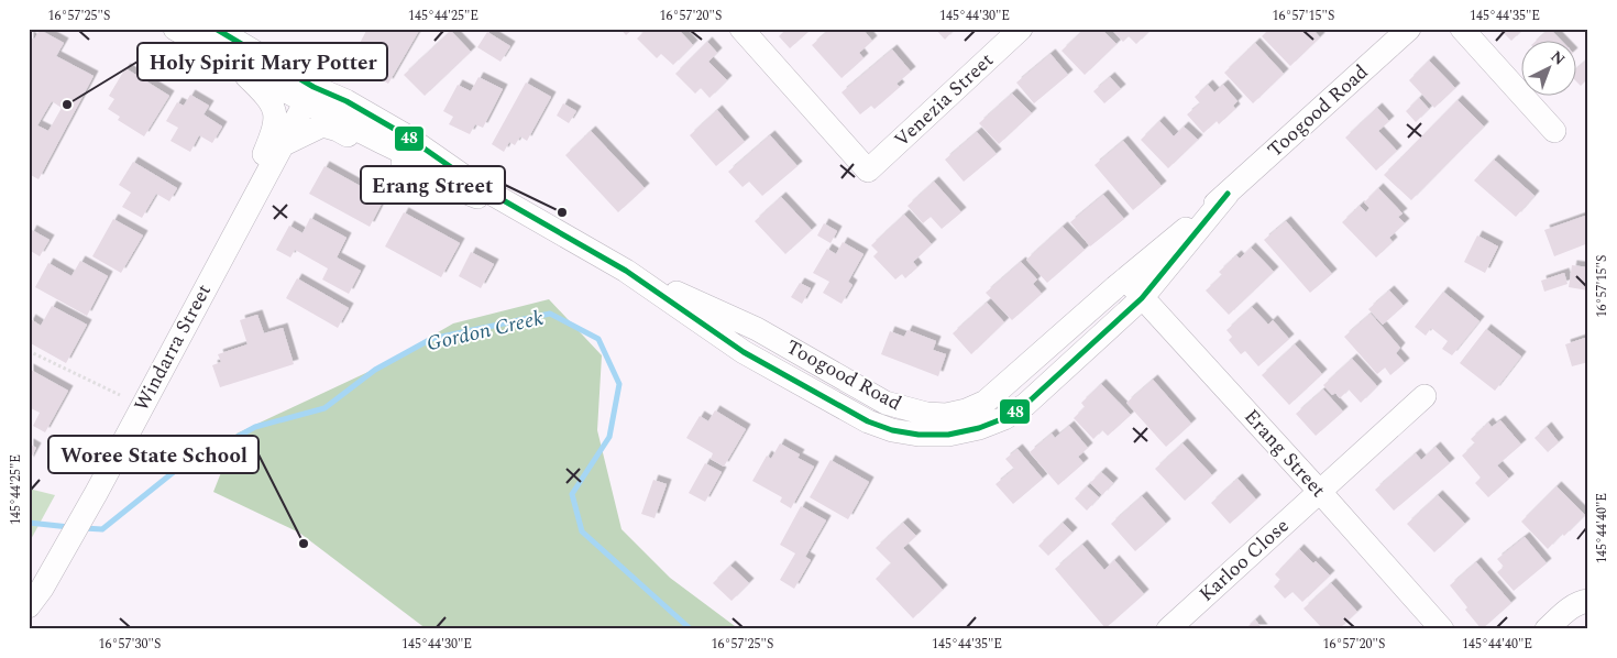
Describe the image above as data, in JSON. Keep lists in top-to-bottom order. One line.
{"streets":{"street":["Venezia Street","Toogood Road","Windarra Street","Erang Street","Karloo Close"]},"crossings":[["Toogood Road","Windarra Street"],["Toogood Road","Erang Street"],["Erang Street","Karloo Close"]],"water":["Gordon Creek"],"places":["Holy Spirit Mary Potter","Erang Street","Woree State School"],"lines":["transit line 48"],"north":"top right","coordinates":["16°57'25\"S","145°44'25\"E","16°57'20\"S","145°44'30\"E","16°57'15\"S","145°44'35\"E","145°44'40\"E","16°57'30\"S"]}
